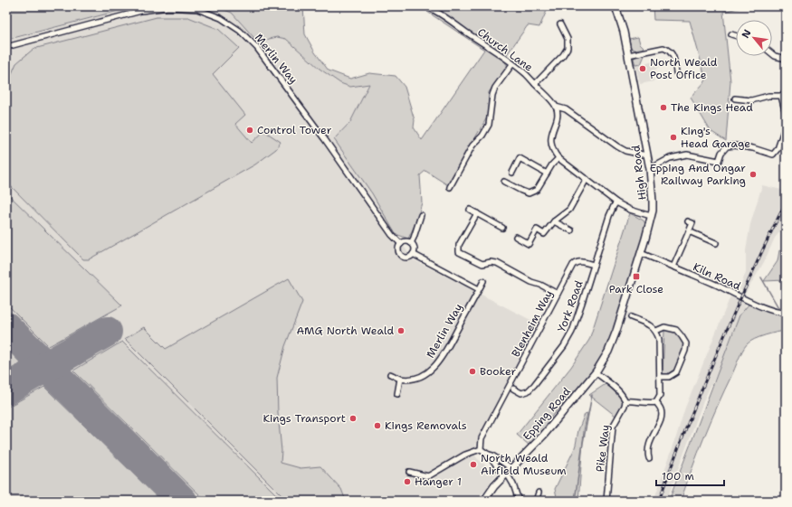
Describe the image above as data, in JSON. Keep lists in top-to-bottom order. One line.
{"streets":{"main road":["High Road","Epping Road"],"street":["Church Lane","Merlin Way","Kiln Road","York Road","Blenheim Way","Pike Way"]},"crossings":[["High Road","Kiln Road"],["High Road","Epping Road"],["York Road","Blenheim Way"]],"places":{"other":["North Weald Post Office","The Kings Head","Control Tower","King's Head Garage","Epping And Ongar Railway Parking","AMG North Weald","Booker","Kings Transport","Kings Removals","North Weald Airfield Museum","Hanger 1"],"transit":["Park Close"]},"scale_bar":"100 m","north":"top left"}
